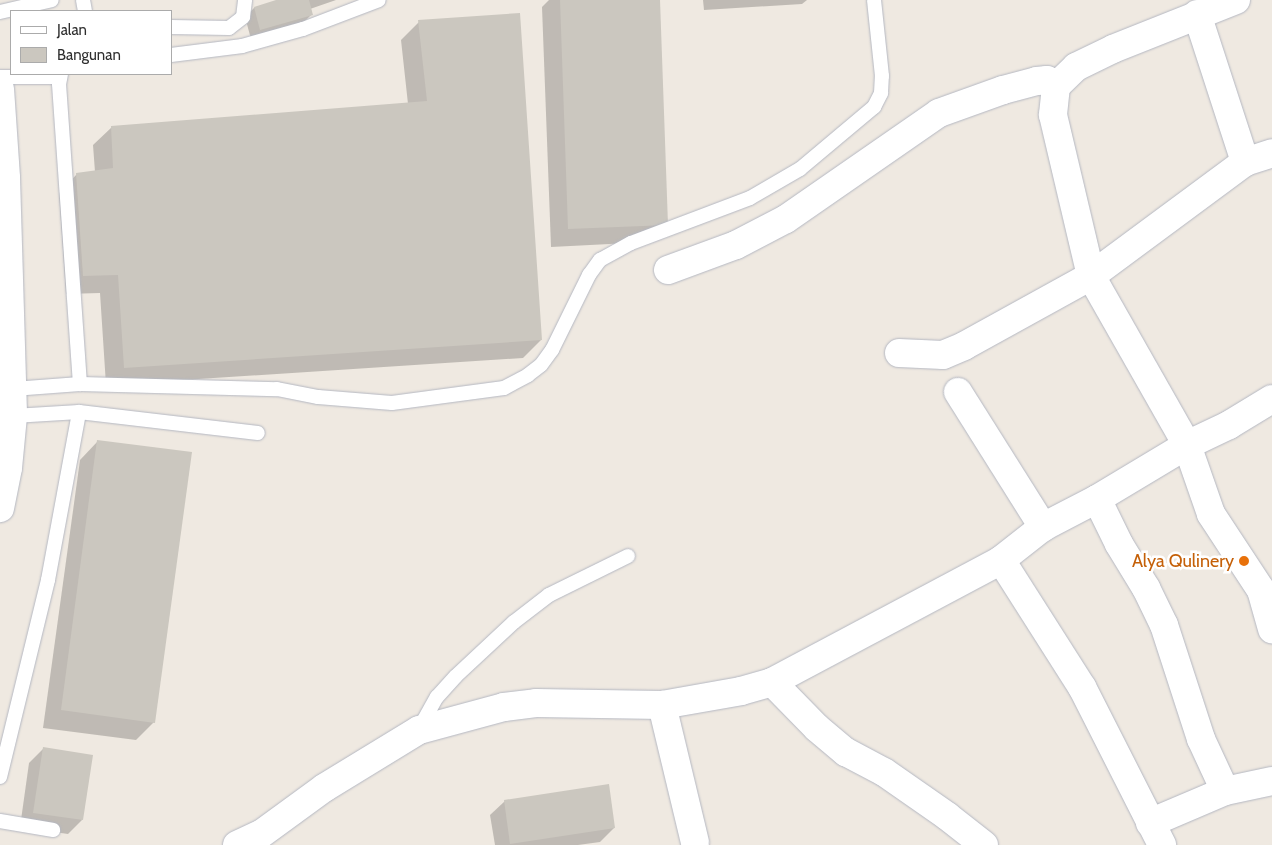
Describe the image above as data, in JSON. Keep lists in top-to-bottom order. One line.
{"places":["Alya Qulinery"],"legend":["Jalan","Bangunan"]}
